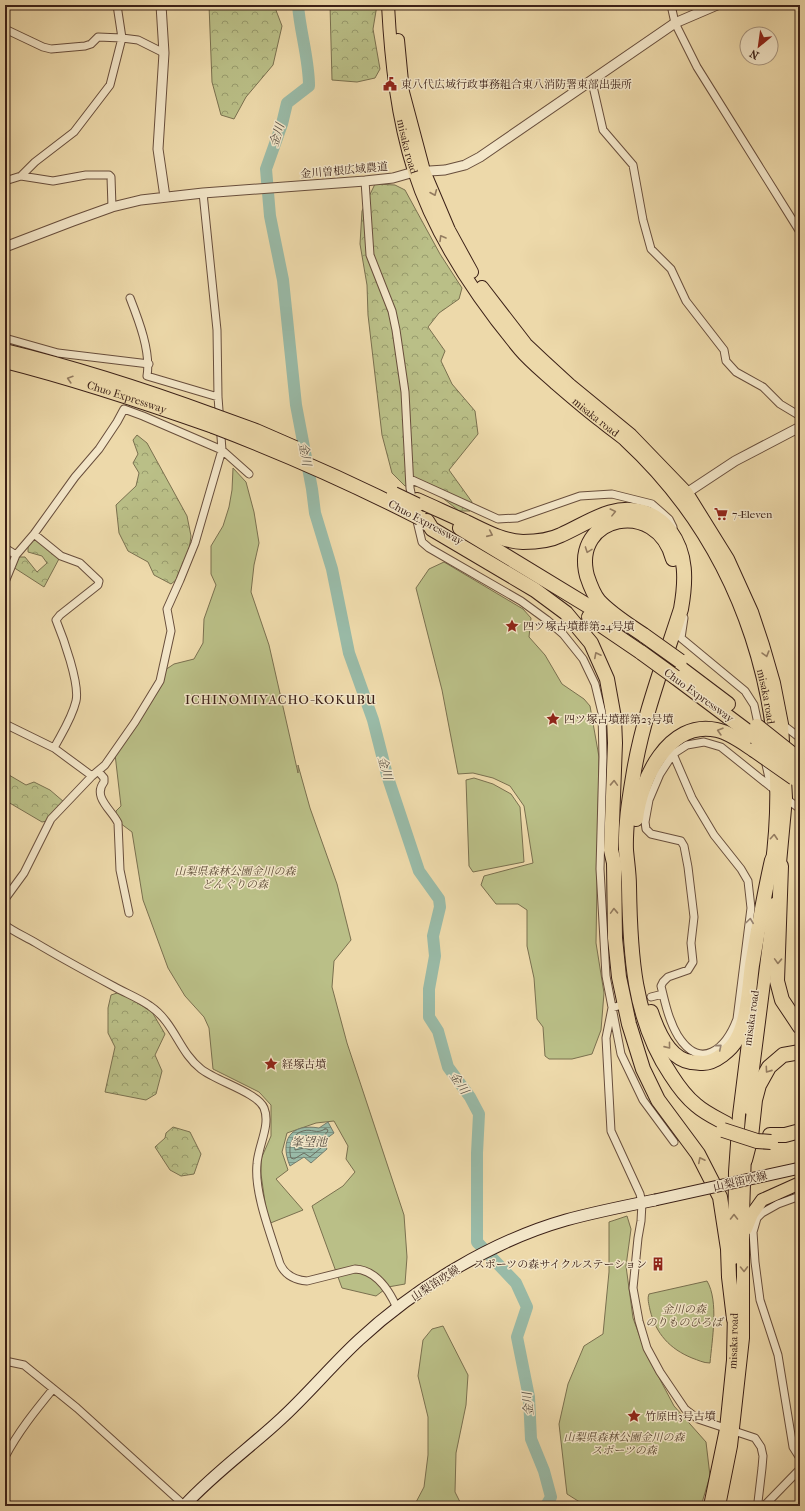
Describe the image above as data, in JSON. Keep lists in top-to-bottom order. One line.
{"streets":{"highway":["misaka road","Chuo Expressway"],"main road":["山梨笛吹線"],"street":["金川曽根広域農道"]},"crossings":[["misaka road","金川曽根広域農道"]],"districts":["ICHINOMIYACHO-KOKUBU"],"water":["金川","峯望池"],"parks":["山梨県森林公園金川の森 どんぐりの森","金川の森 のりものひろば","山梨県森林公園金川の森 スポーツの森"],"places":{"public building":["東八代広域行政事務組合東八消防署東部出張所"],"supermarket":["7-Eleven"],"place":["四ツ塚古墳群第24号墳","四ツ塚古墳群第23号墳","経塚古墳","竹原田3号古墳"],"building":["スポーツの森サイクルステーション"]},"north":"bottom left"}
